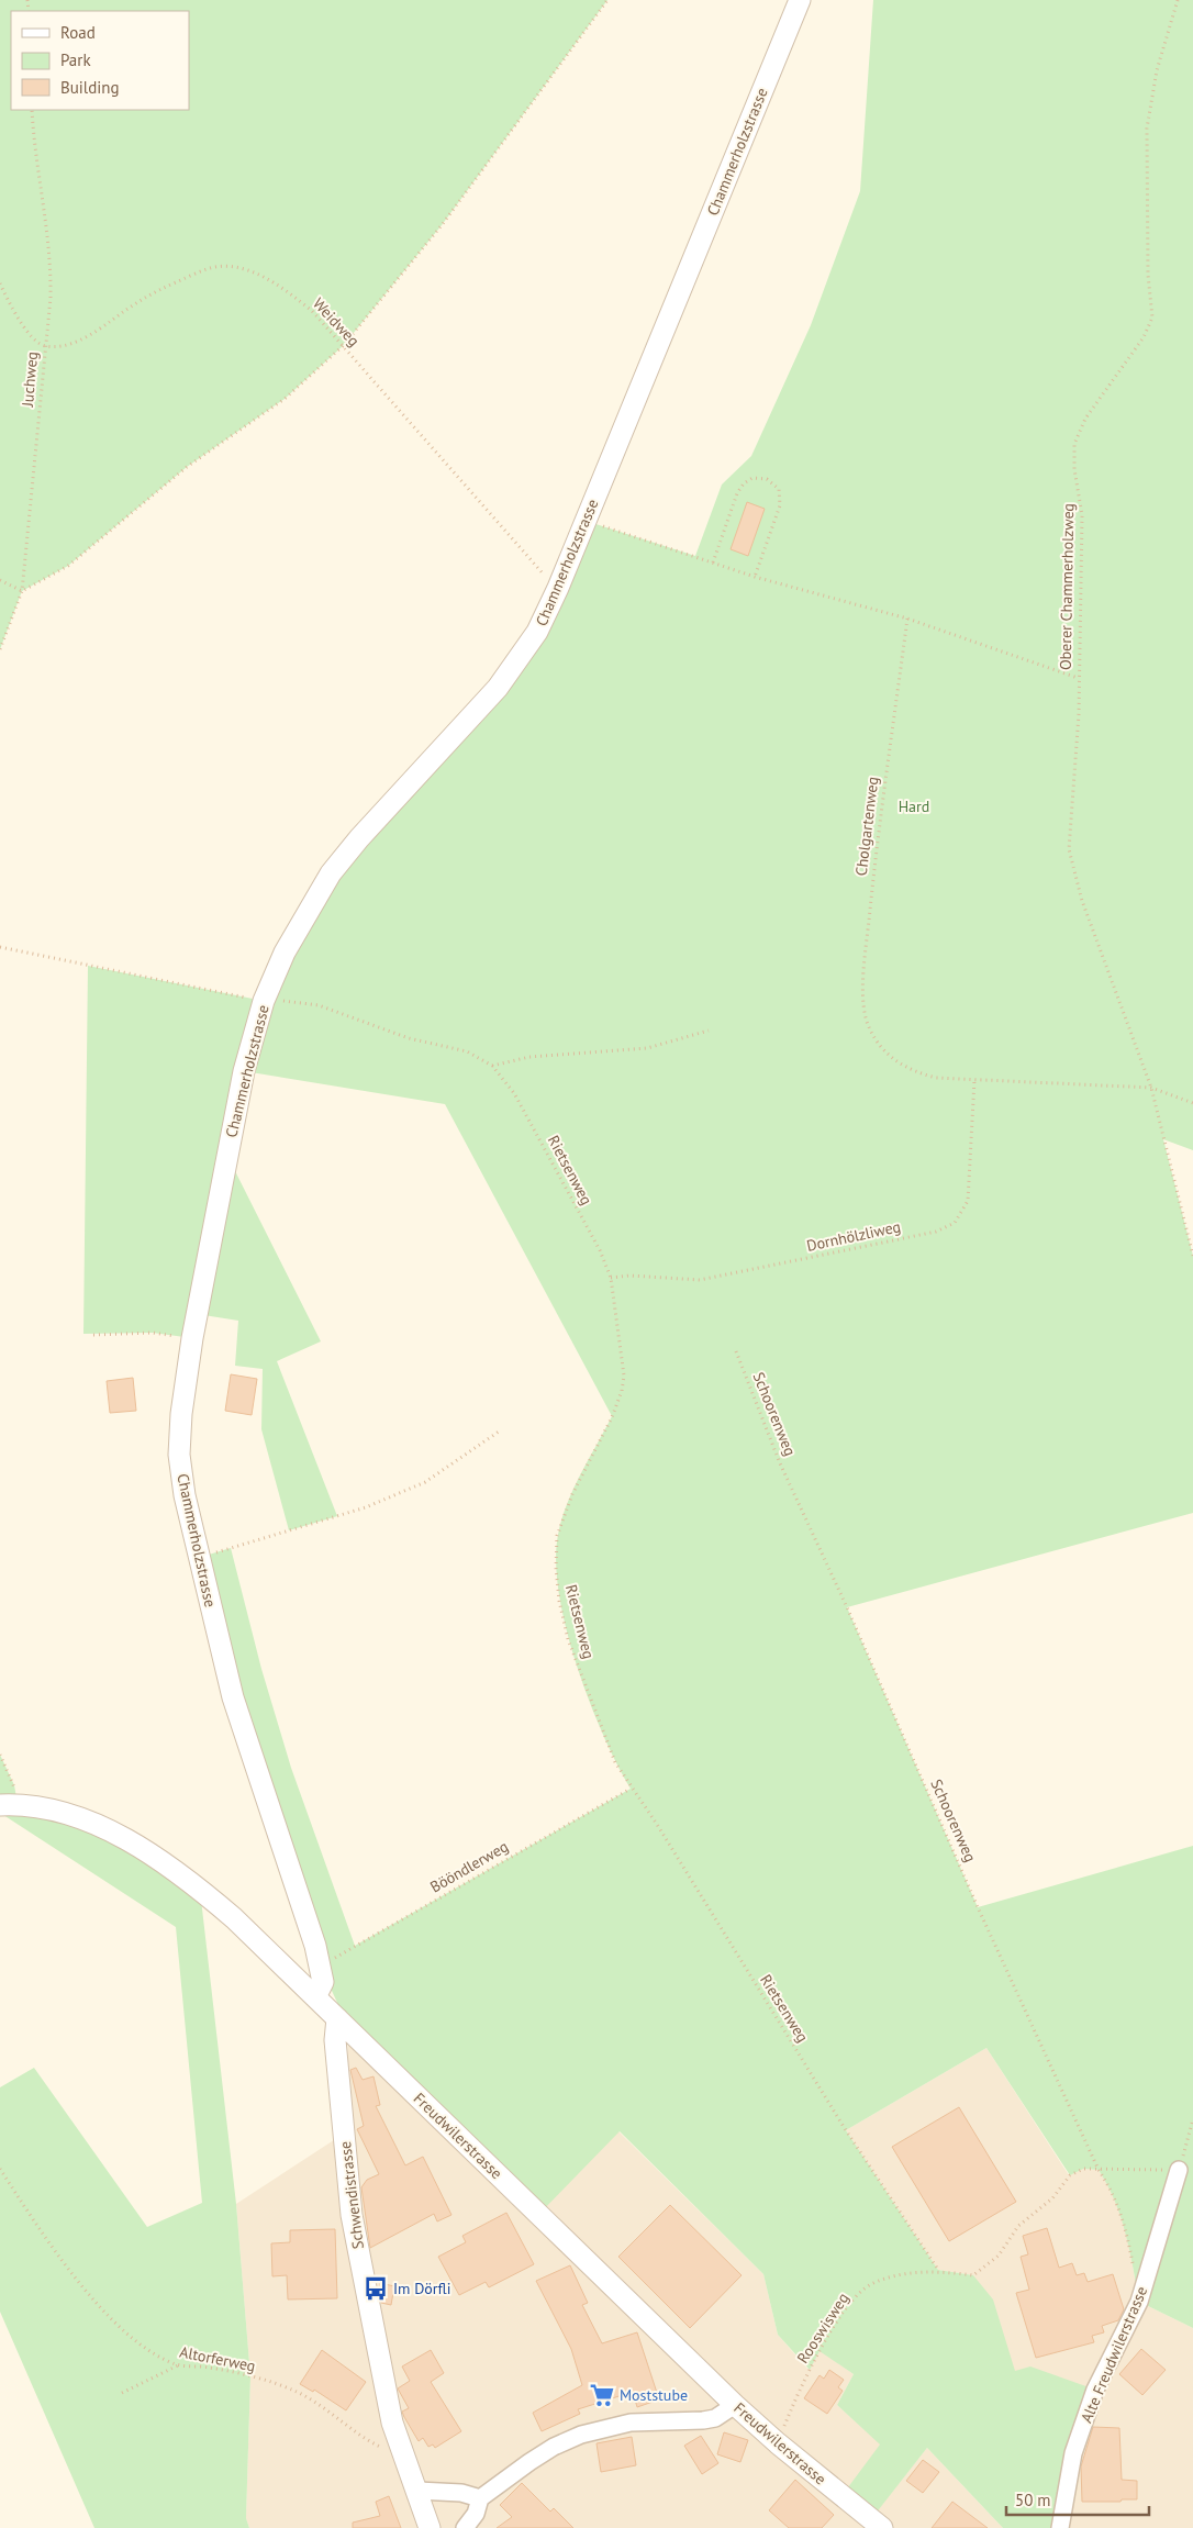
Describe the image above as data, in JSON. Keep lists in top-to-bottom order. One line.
{"streets":{"street":["Chammerholzstrasse","Freudwilerstrasse","Schwendistrasse","Alte Freudwilerstrasse"],"path":["Weidweg","Juchweg","Oberer Chammerholzweg","Cholgartenweg","Rietsenweg","Dornhölzliweg","Schoorenweg","Bööndlerweg","Rooswisweg","Altorferweg"]},"crossings":[["Chammerholzstrasse","Rietsenweg"],["Chammerholzstrasse","Bööndlerweg"],["Chammerholzstrasse","Freudwilerstrasse"],["Weidweg","Juchweg"],["Oberer Chammerholzweg","Cholgartenweg"],["Cholgartenweg","Dornhölzliweg"],["Rietsenweg","Dornhölzliweg"],["Rietsenweg","Bööndlerweg"],["Rietsenweg","Rooswisweg"],["Schoorenweg","Rooswisweg"],["Schoorenweg","Alte Freudwilerstrasse"],["Freudwilerstrasse","Schwendistrasse"],["Freudwilerstrasse","Rooswisweg"],["Schwendistrasse","Altorferweg"],["Rooswisweg","Alte Freudwilerstrasse"]],"parks":["Hard"],"places":{"bus stop":["Im Dörfli"],"supermarket":["Moststube"]},"legend":["Road","Park","Building"],"scale_bar":"50 m"}
